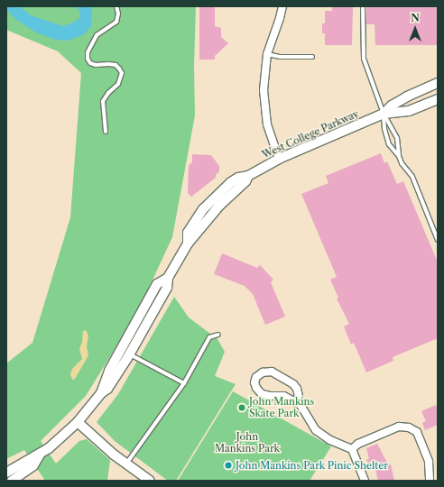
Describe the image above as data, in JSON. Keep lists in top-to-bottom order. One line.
{"streets":{"street":["West College Parkway"]},"parks":["John Mankins Park"],"places":["John Mankins Skate Park","John Mankins Park Pinic Shelter"],"north":"top"}
